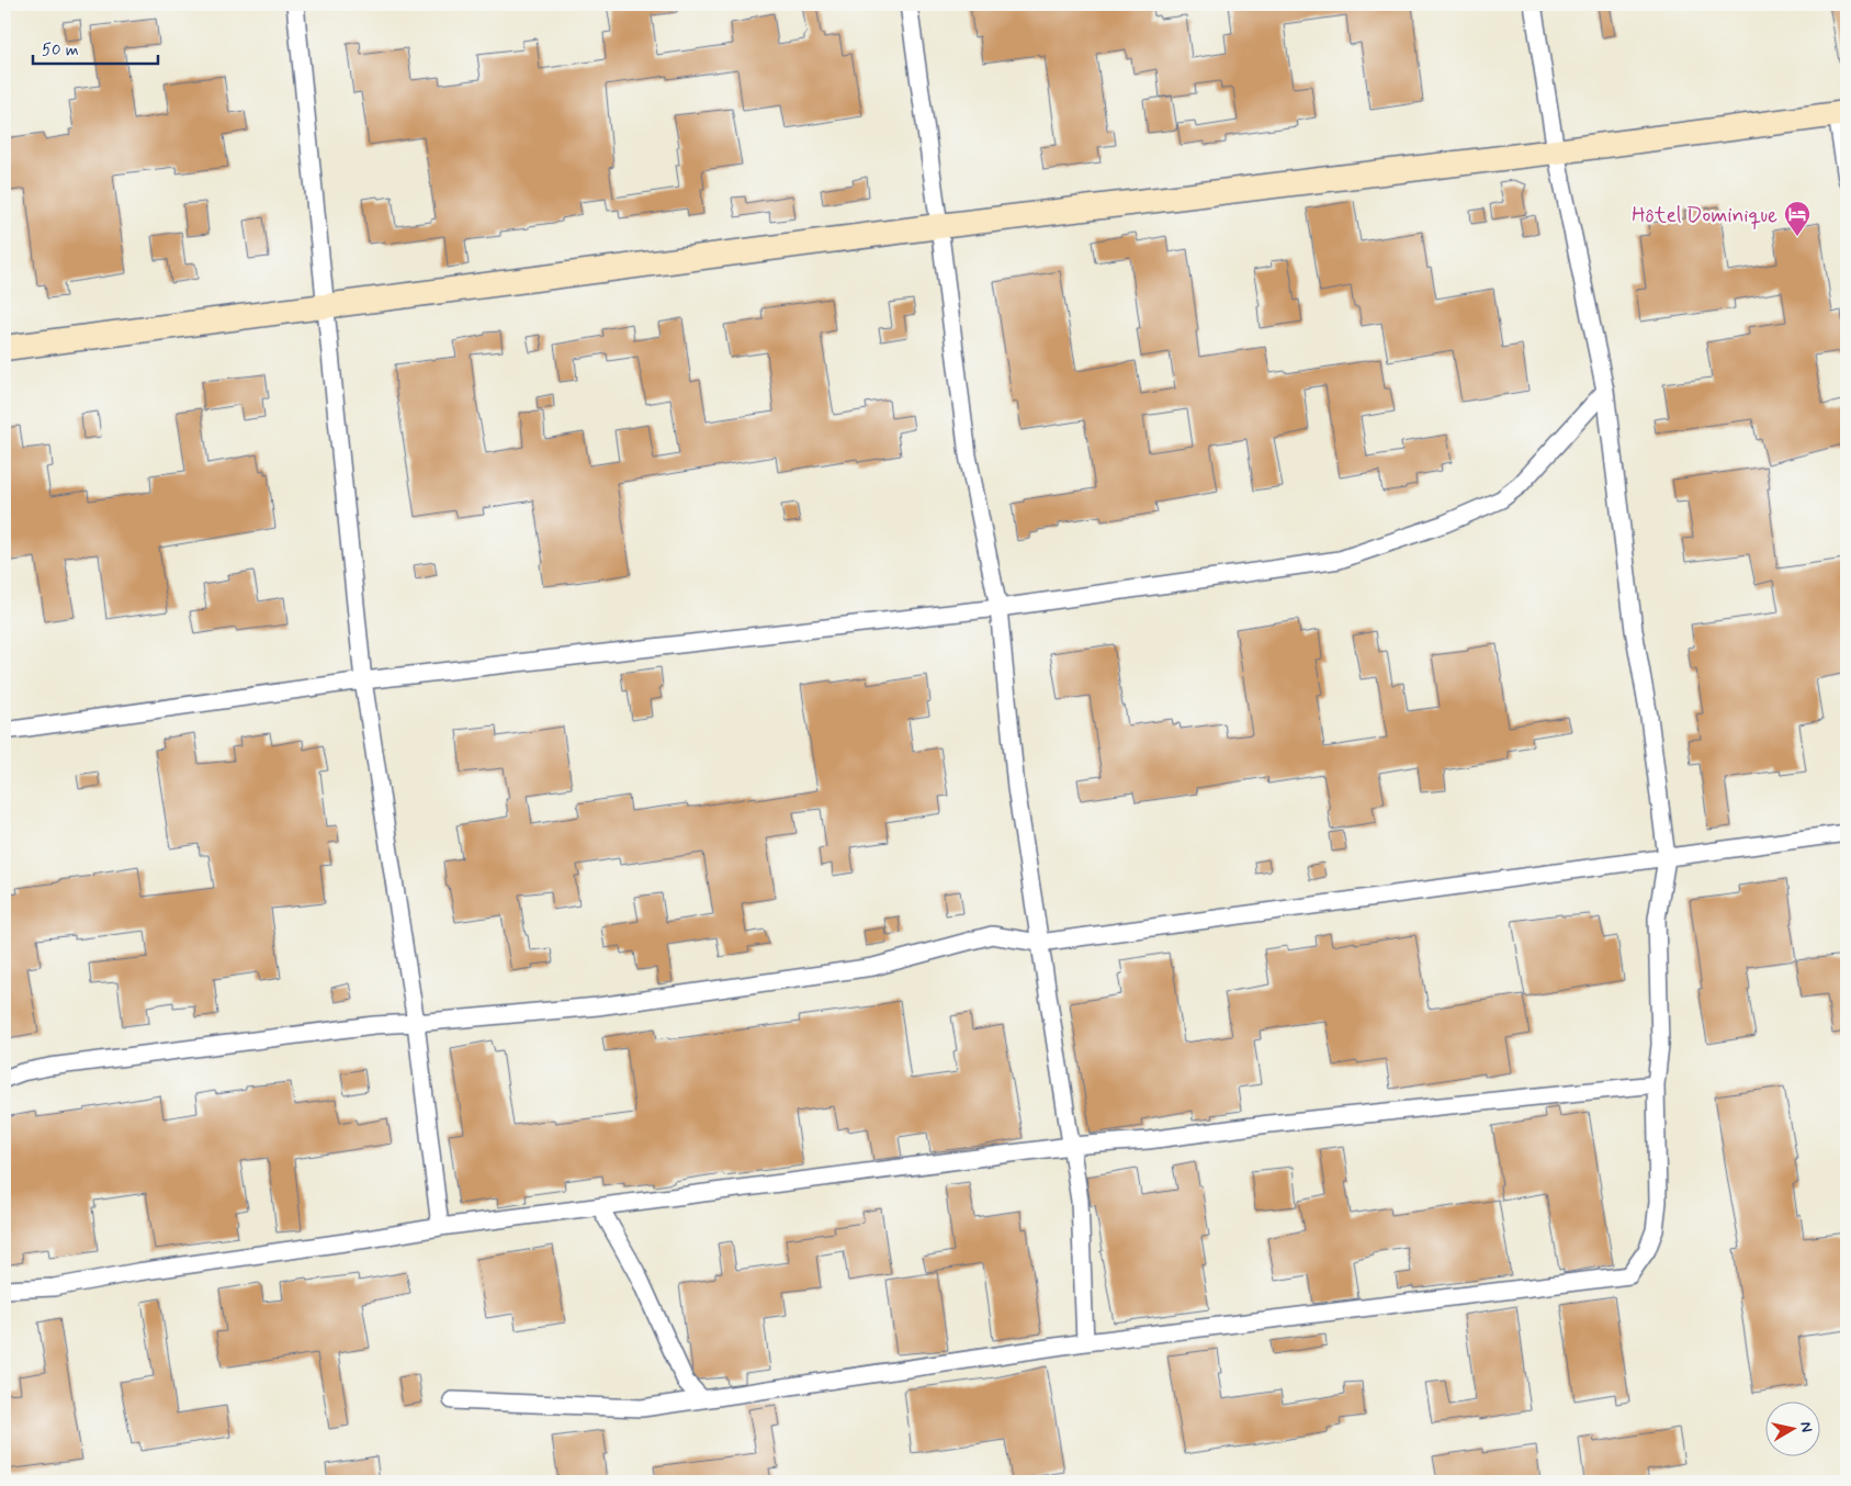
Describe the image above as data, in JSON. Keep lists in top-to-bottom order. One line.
{"places":{"hotel":["Hôtel Dominique"]},"scale_bar":"50 m","north":"right"}
